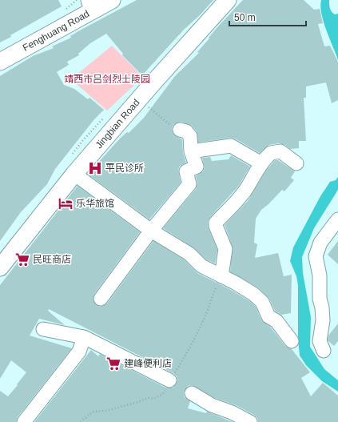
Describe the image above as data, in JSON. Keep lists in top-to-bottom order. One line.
{"streets":{"main road":["Fenghuang Road","Jingbian Road"]},"parks":["靖西市吕剑烈士陵园"],"places":{"hospital":["平民诊所"],"hotel":["乐华旅馆"],"supermarket":["民旺商店","建峰便利店"]},"scale_bar":"50 m"}
